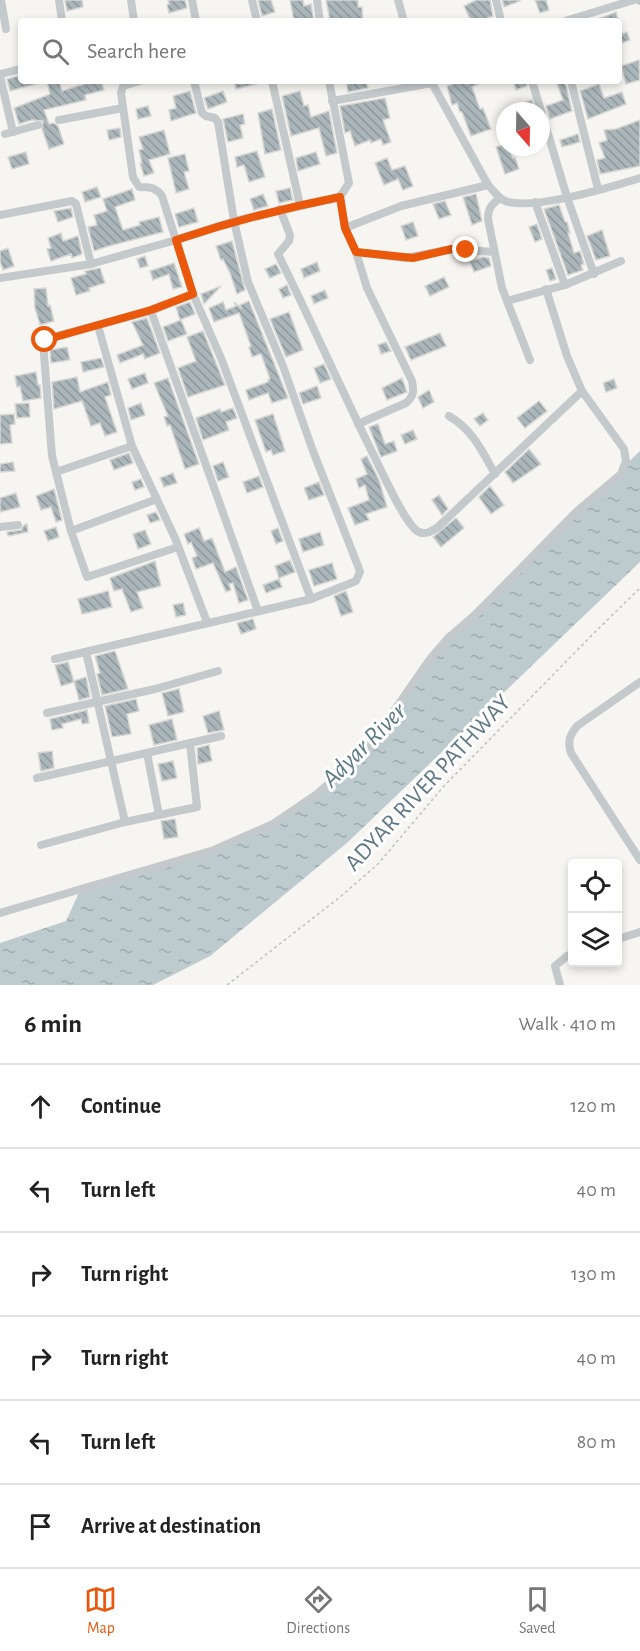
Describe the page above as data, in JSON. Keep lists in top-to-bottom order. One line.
{"streets":{"path":["ADYAR RIVER PATHWAY"]},"water":["Adyar River"],"north":"bottom","page":{"search":"Search here","heading":["6 min","Walk · 410 m"],"list":[["Continue","120 m"],["Turn left","40 m"],["Turn right","130 m"],["Turn right","40 m"],["Turn left","80 m"],"Arrive at destination"],"nav":["Map","Directions","Saved"]}}
